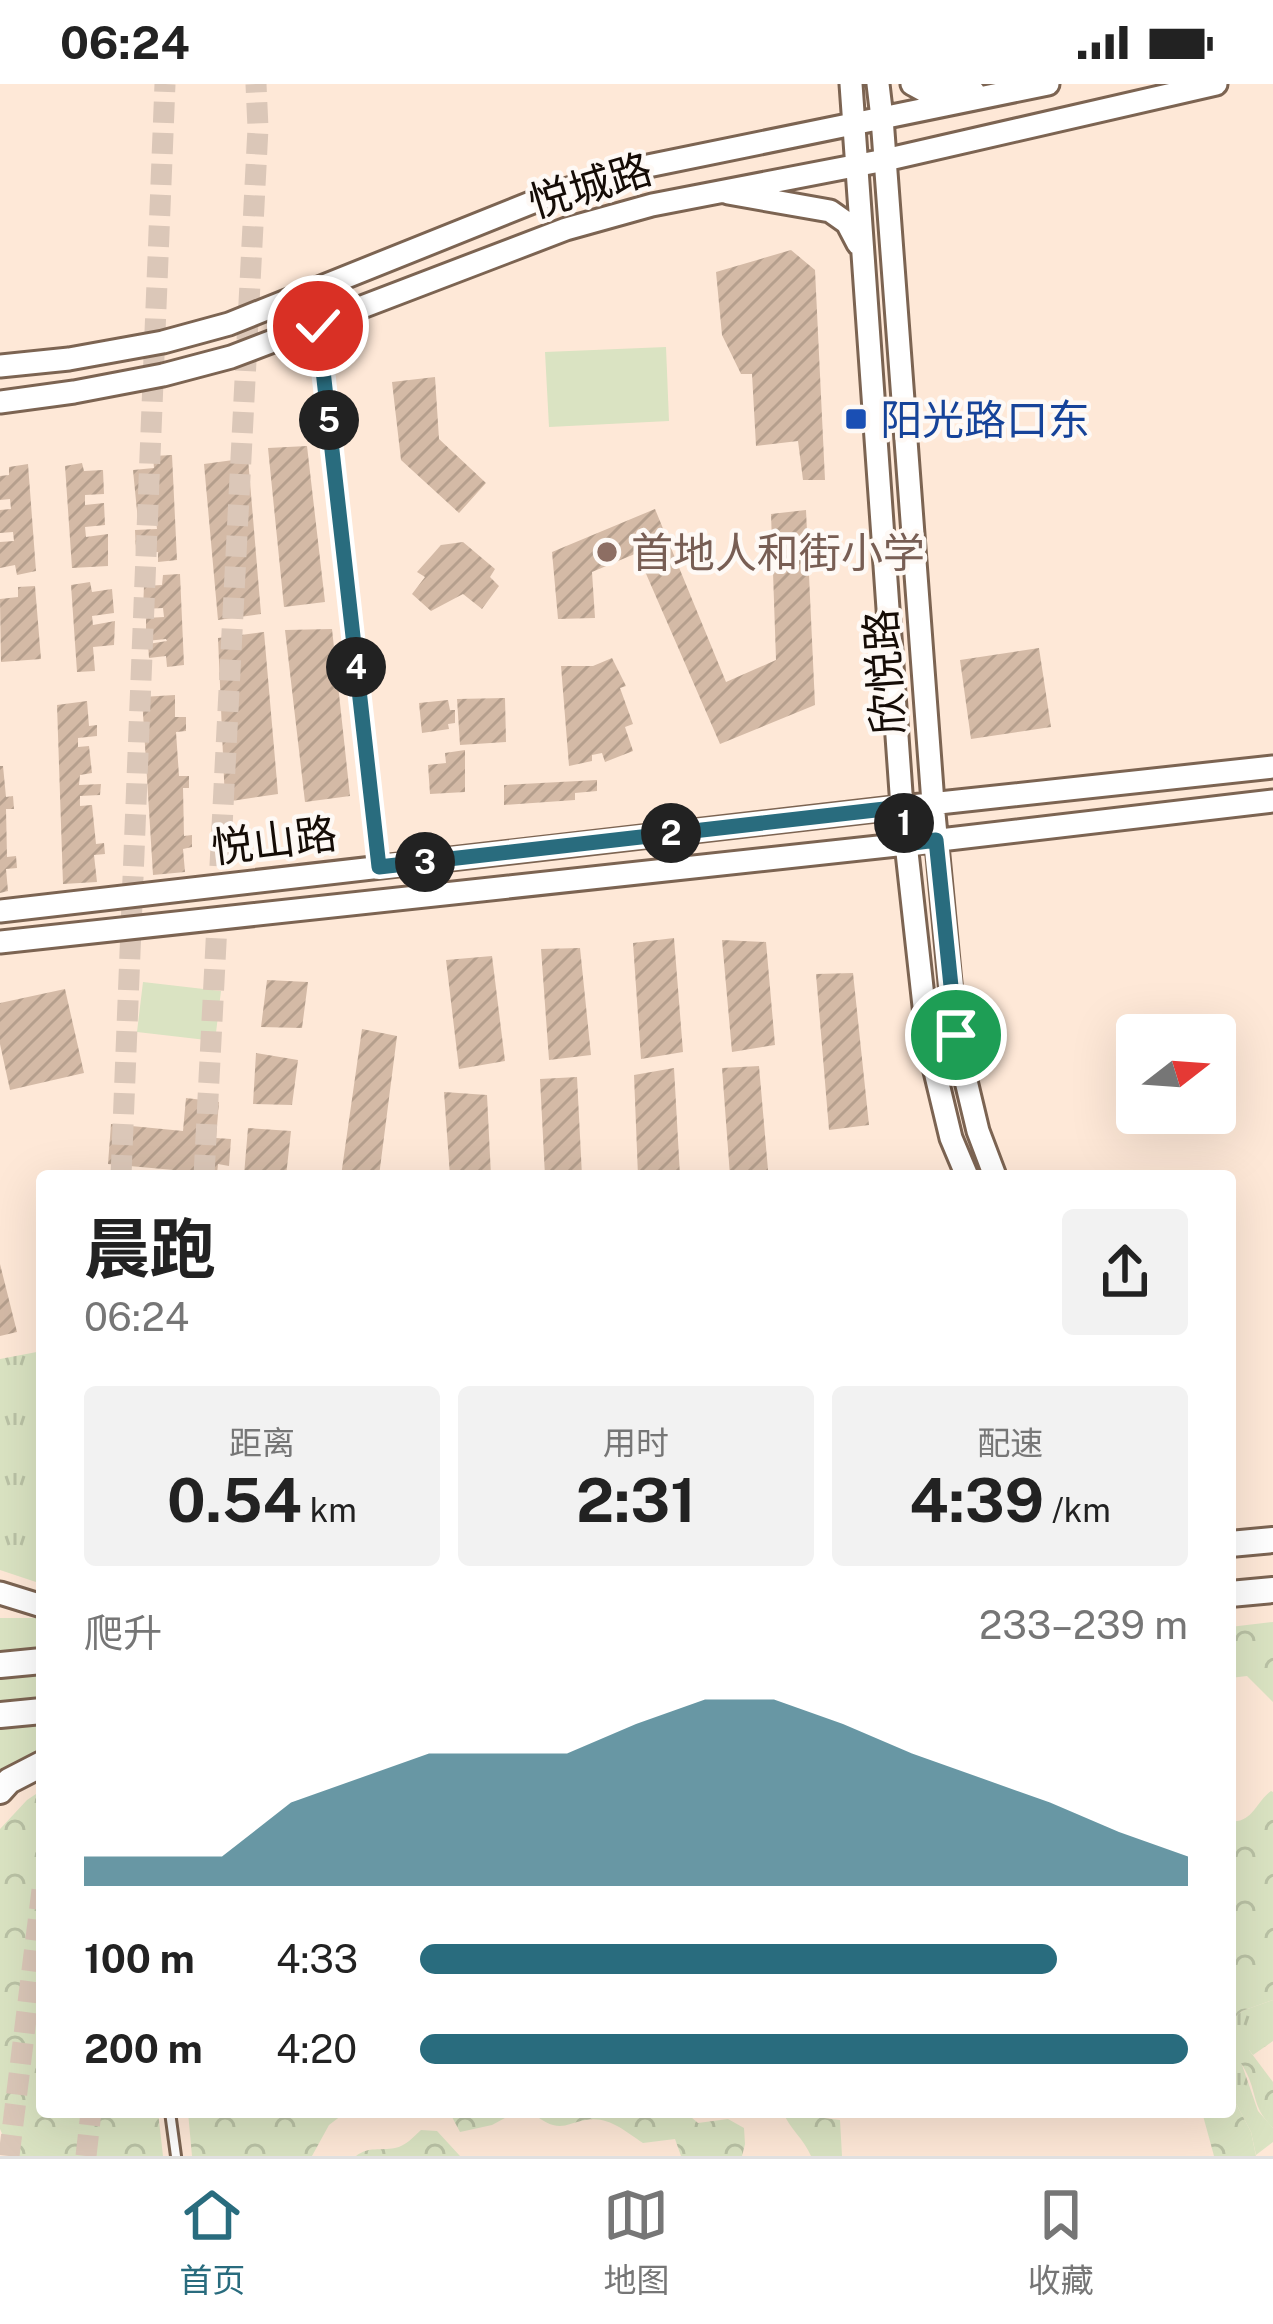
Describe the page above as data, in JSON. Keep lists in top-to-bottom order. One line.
{"streets":{"main road":["悦城路","欣悦路","悦山路"]},"crossings":[["悦城路","欣悦路"],["欣悦路","悦山路"]],"places":{"transit":["阳光路口东"],"other":["首地人和街小学"]},"north":"right","page":{"status":"06:24","pins":["5","4","1","2","3"],"heading":["晨跑","06:24"],"stats":[["距离","0.54 km"],["用时","2:31"],["配速","4:39 /km"]],"chart":["爬升","233–239 m"],"list":[{"name":"100 m","note":"4:33"},{"name":"200 m","note":"4:20"}],"tabs":["首页","地图","收藏"]}}
